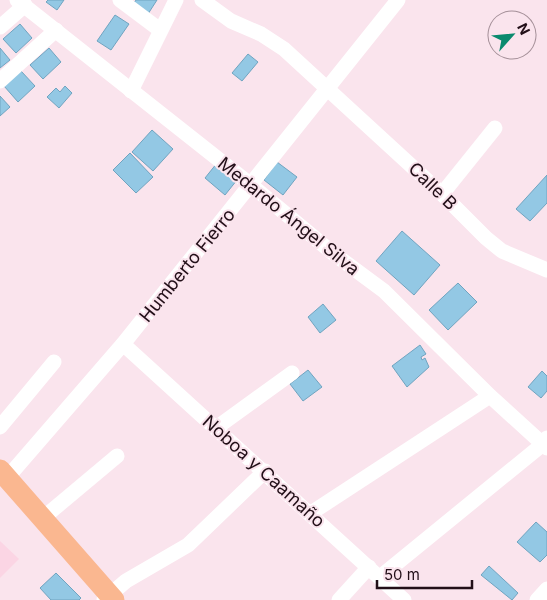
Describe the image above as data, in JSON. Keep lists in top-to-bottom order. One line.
{"streets":{"street":["Calle B","Medardo Ángel Silva","Humberto Fierro","Noboa y Caamaño"]},"crossings":[["Calle B","Humberto Fierro"],["Medardo Ángel Silva","Humberto Fierro"],["Humberto Fierro","Noboa y Caamaño"]],"scale_bar":"50 m","north":"top right"}
